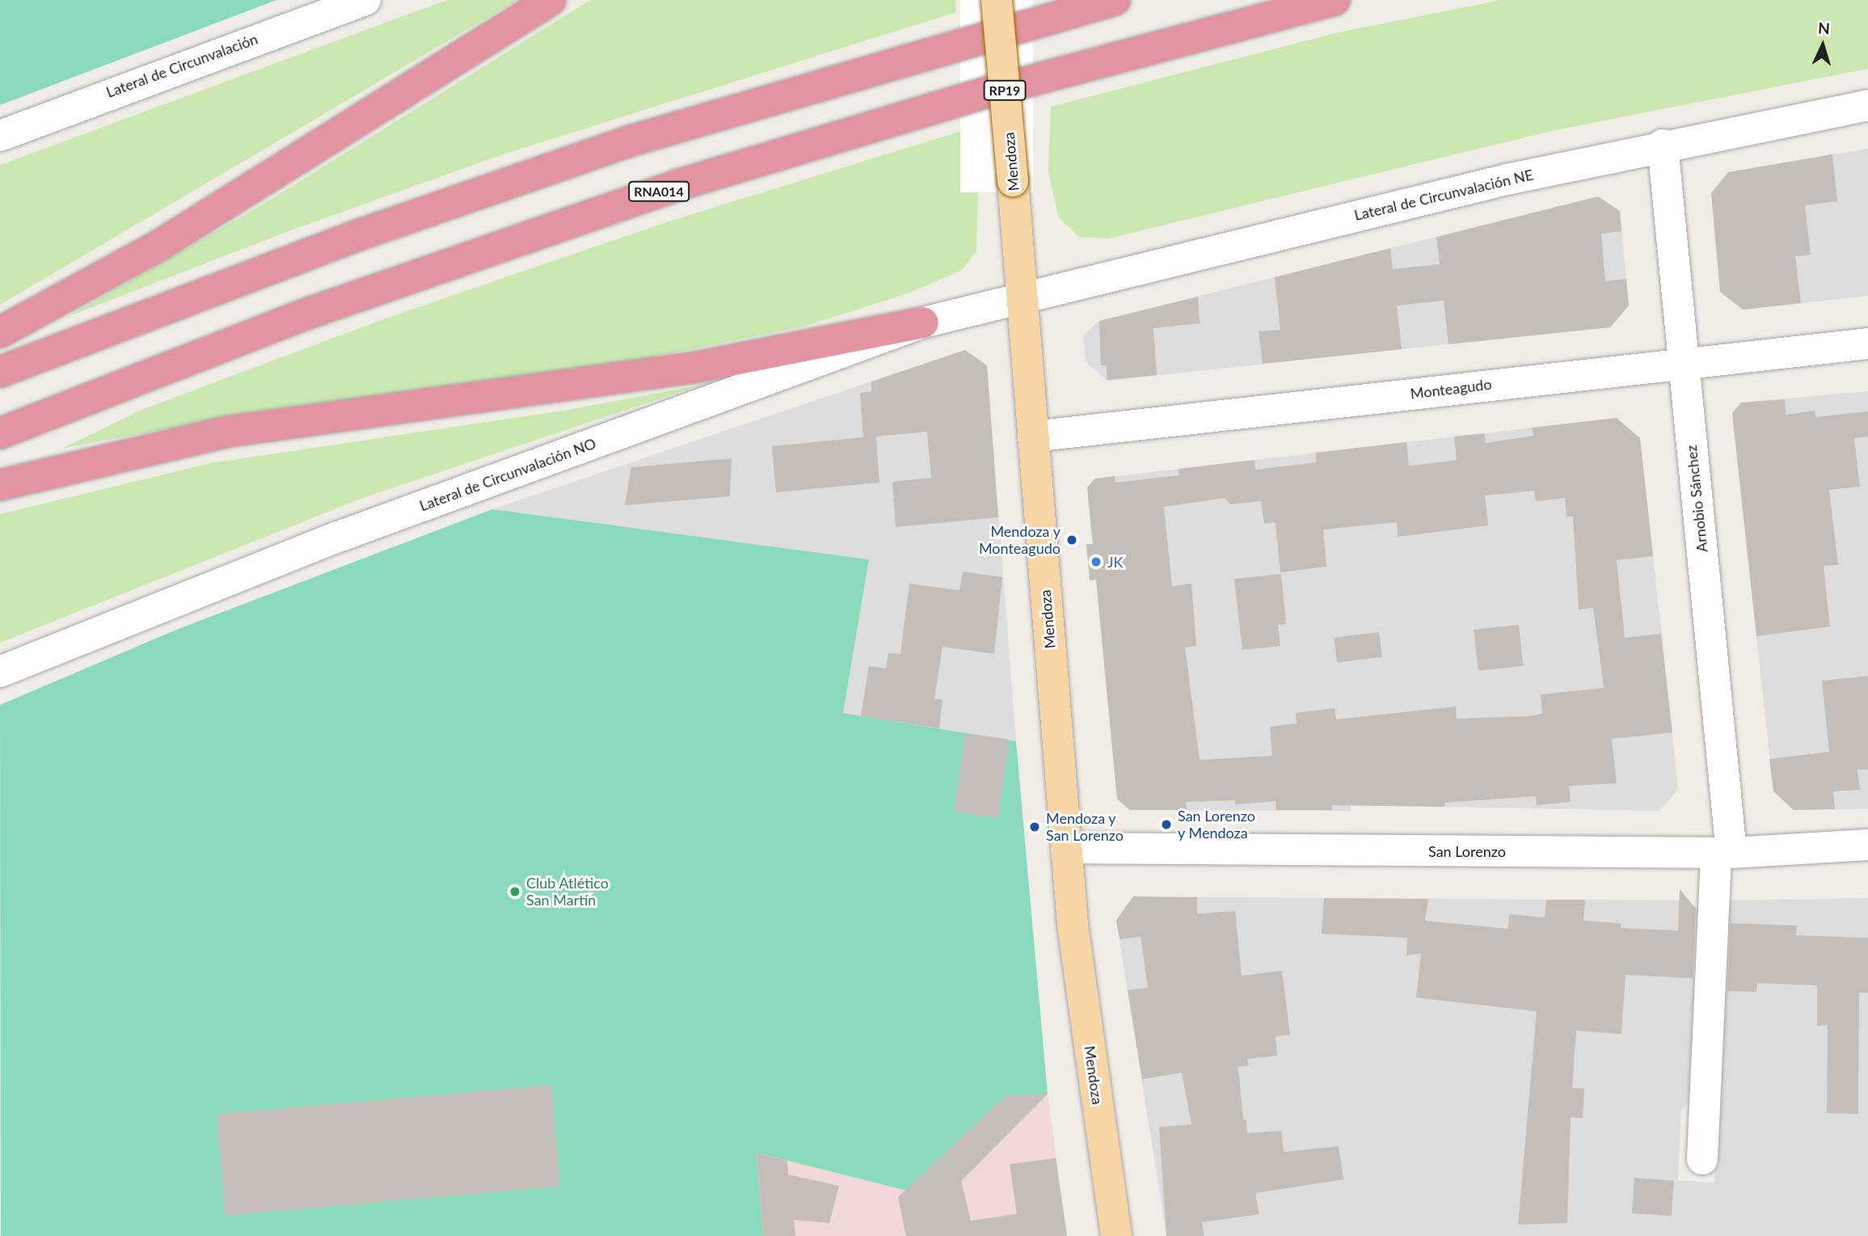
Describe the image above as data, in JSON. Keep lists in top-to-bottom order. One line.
{"streets":{"highway":["RNA014"],"main road":["RP19","Mendoza"],"street":["Lateral de Circunvalación","Lateral de Circunvalación NE","Monteagudo","Lateral de Circunvalación NO","Arnobio Sánchez","San Lorenzo"]},"crossings":[["Mendoza","Lateral de Circunvalación NE"],["Mendoza","Monteagudo"],["Mendoza","Lateral de Circunvalación NO"],["Mendoza","San Lorenzo"],["Lateral de Circunvalación NE","Lateral de Circunvalación NO"],["Lateral de Circunvalación NE","Arnobio Sánchez"],["Monteagudo","Arnobio Sánchez"],["Arnobio Sánchez","San Lorenzo"]],"places":["Mendoza y Monteagudo","JK","San Lorenzo y Mendoza","Mendoza y San Lorenzo","Club Atlético San Martín"],"north":"top"}
